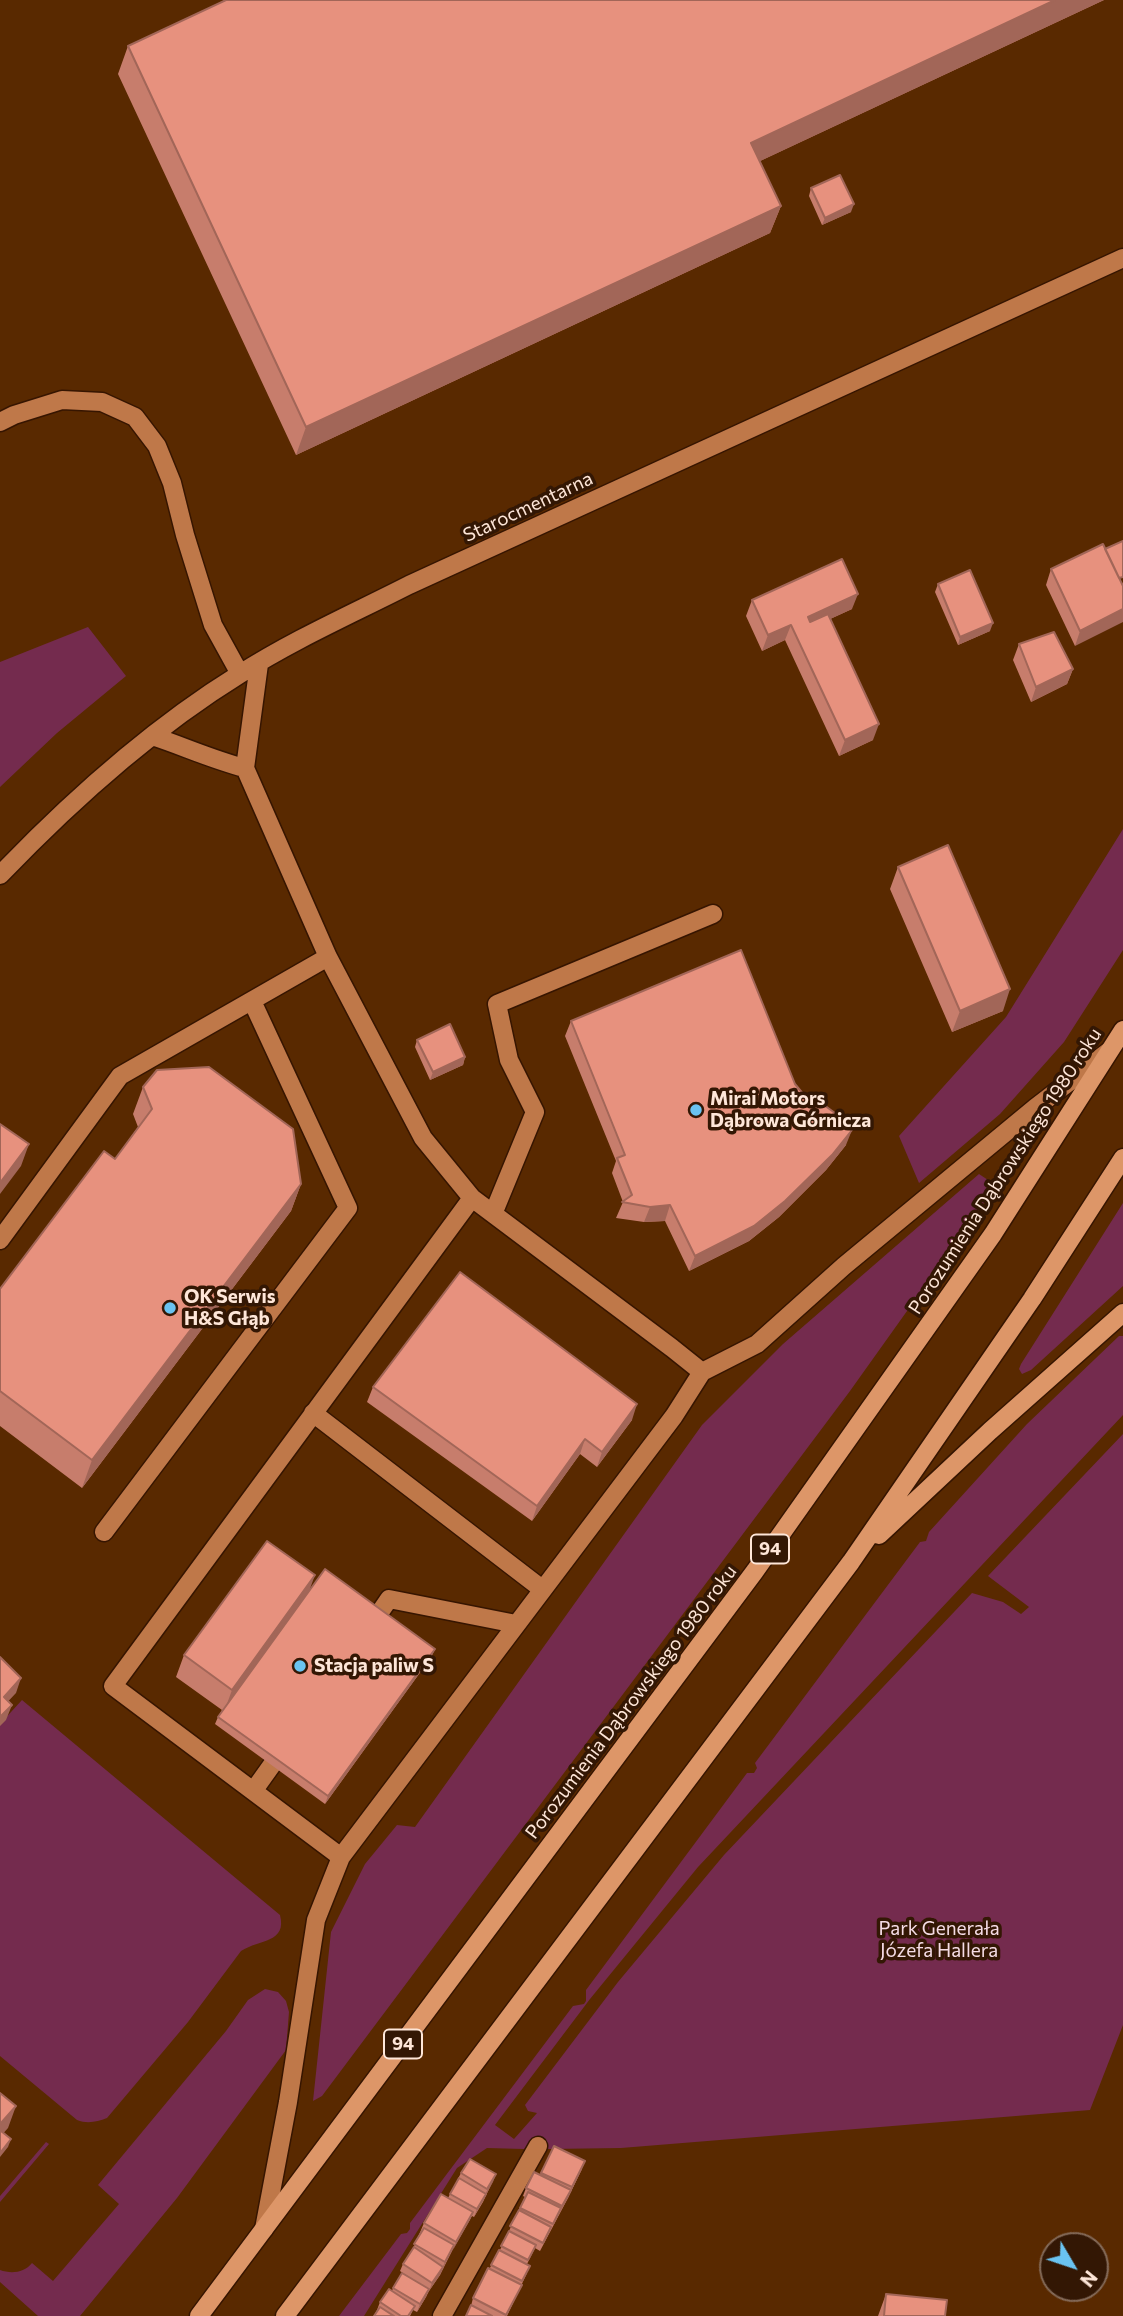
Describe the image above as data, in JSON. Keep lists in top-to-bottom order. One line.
{"streets":{"main road":["Porozumienia Dąbrowskiego 1980 roku","94"],"street":["Starocmentarna"]},"parks":["Park Generała Józefa Hallera"],"places":["Mirai Motors Dąbrowa Górnicza","OK Serwis H&S Głąb","Stacja paliw S"],"north":"bottom right"}
